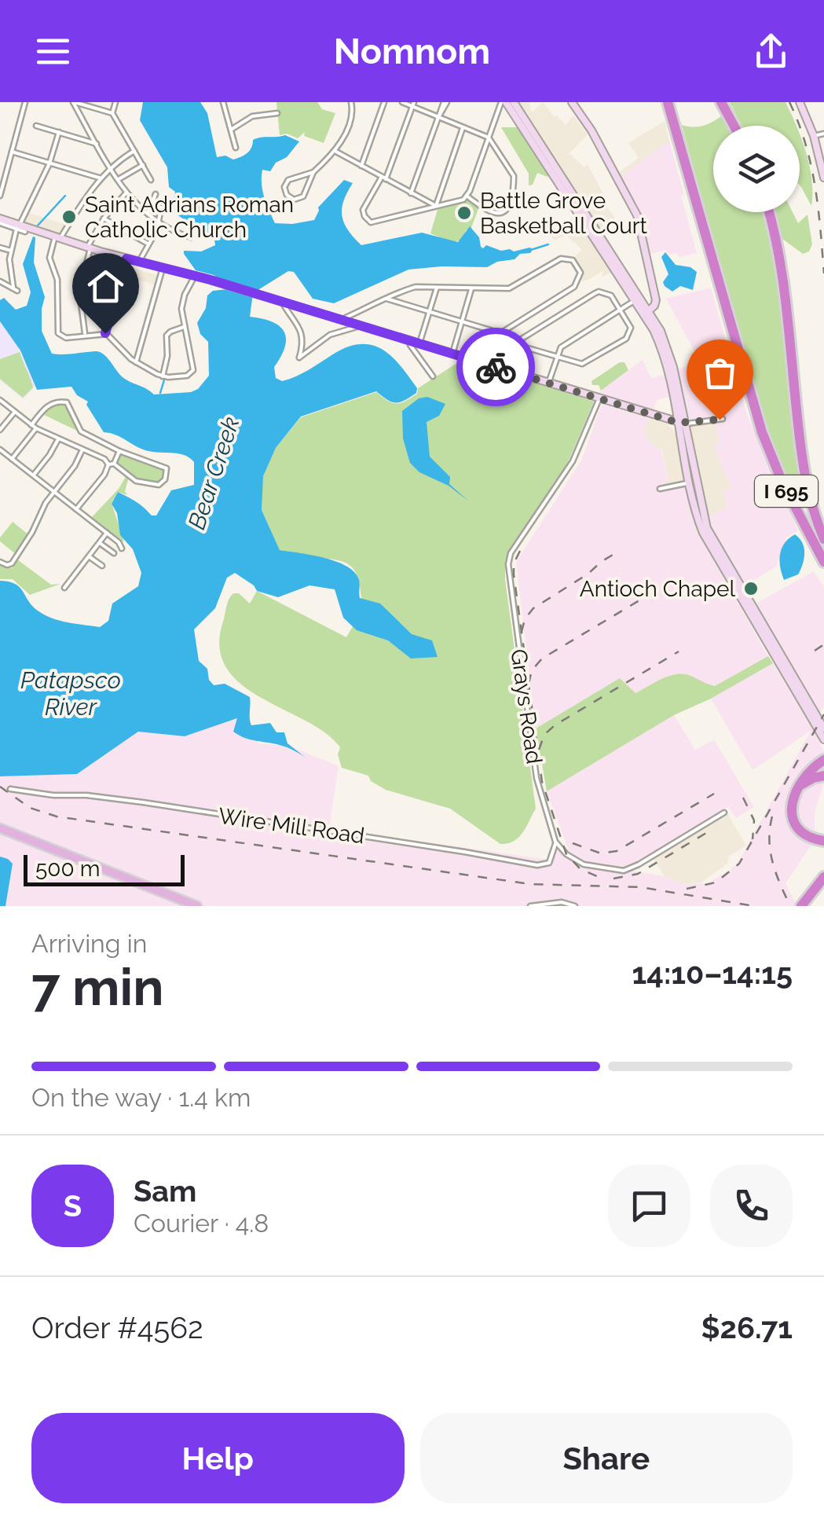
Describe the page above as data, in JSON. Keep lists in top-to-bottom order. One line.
{"streets":{"highway":["I 695"],"street":["Grays Road","Wire Mill Road"]},"crossings":[["Grays Road","Wire Mill Road"]],"water":["Bear Creek","Patapsco River"],"places":["Battle Grove Basketball Court","Saint Adrians Roman Catholic Church","Antioch Chapel"],"scale_bar":"500 m","page":{"header":"Nomnom","scale":"500 m","heading":["7 min","Arriving in","14:10–14:15"],"panel":["Sam","Courier · 4.8","Order #4562","$26.71"],"bar":"On the way · 1.4 km","round":"S","buttons":["Help","Share"]}}
